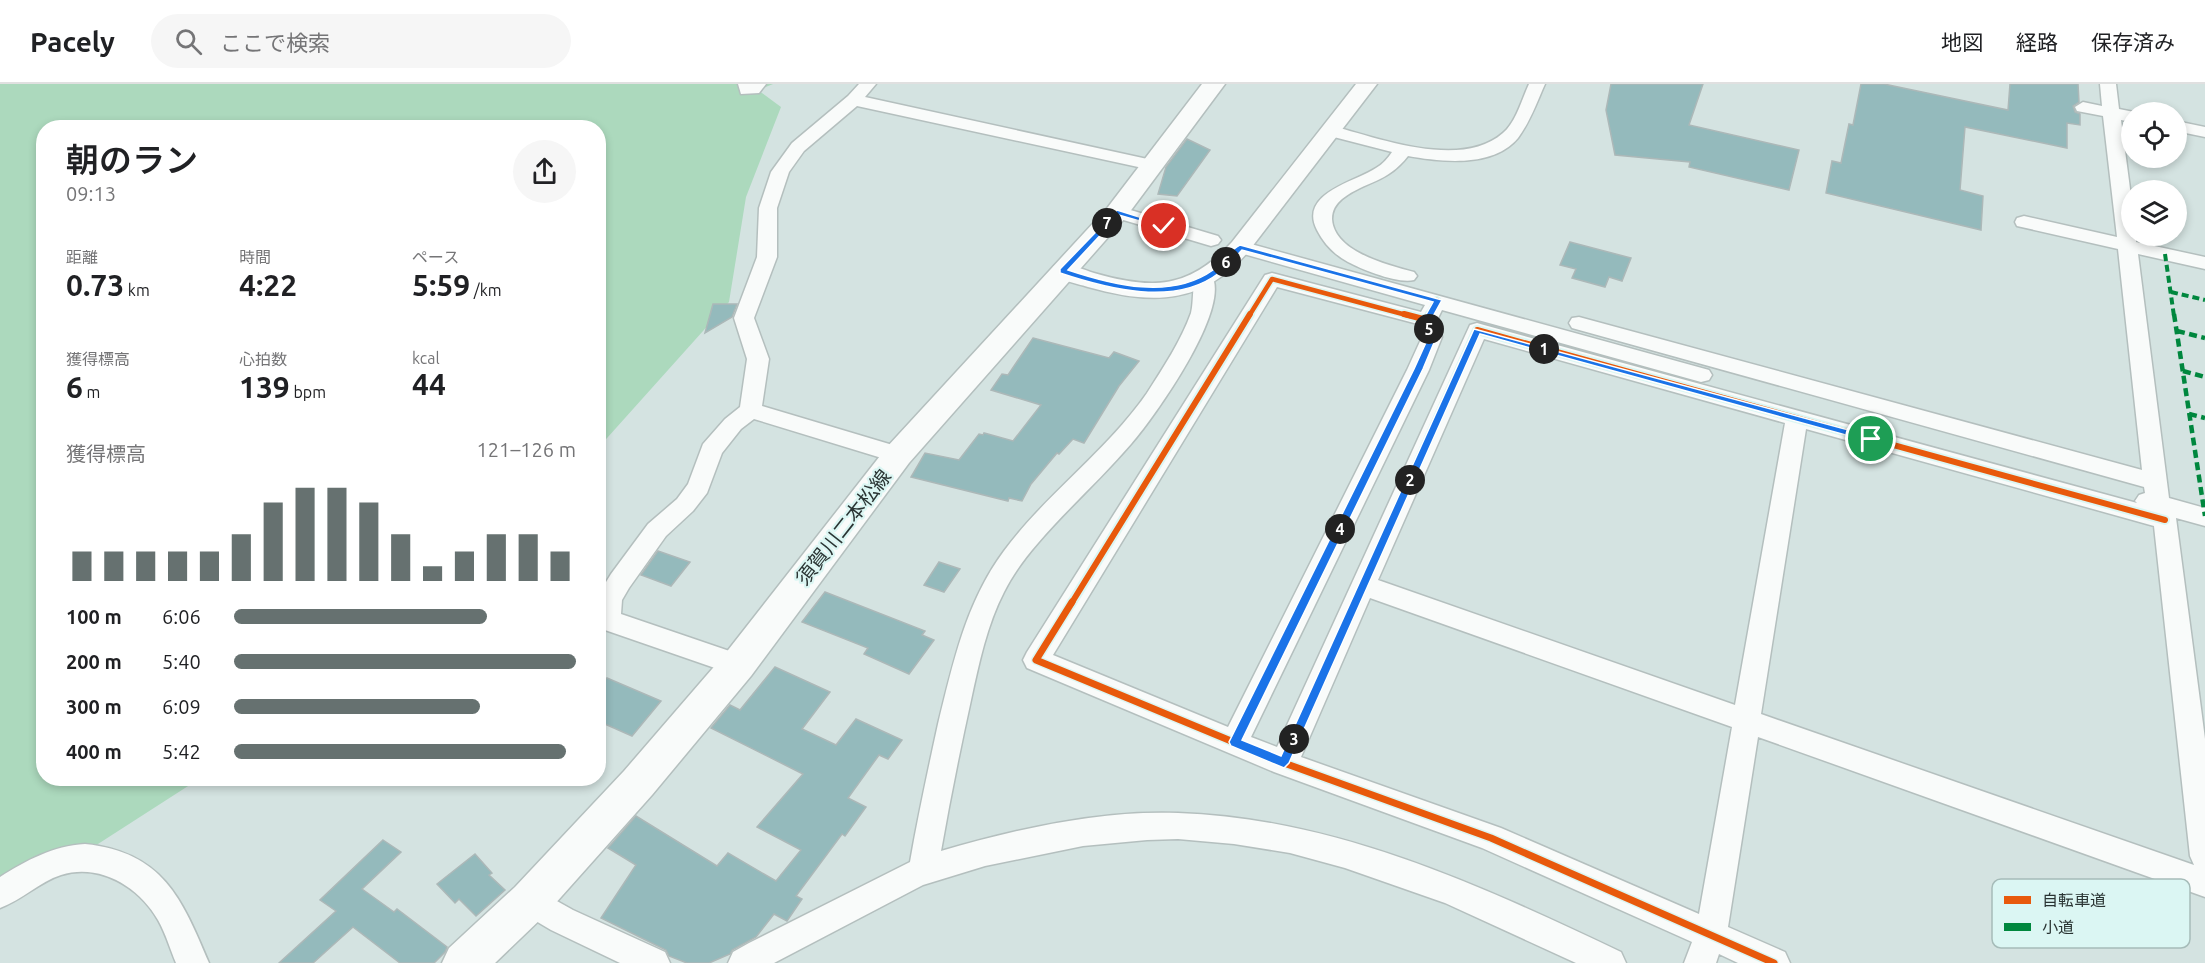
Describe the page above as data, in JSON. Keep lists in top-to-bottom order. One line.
{"streets":{"main road":["須賀川二本松線"]},"legend":["自転車道","小道"],"page":{"header":"Pacely","search":"ここで検索","nav":["地図","経路","保存済み"],"heading":["朝のラン","09:13"],"pins":["7","6","5","1","2","4","3"],"stats":[["距離","0.73 km"],["時間","4:22"],["ペース","5:59 /km"],["獲得標高","6 m"],["心拍数","139 bpm"],["kcal","44"]],"chart":["獲得標高","121–126 m"],"list":[{"name":"100 m","note":"6:06"},{"name":"200 m","note":"5:40"},{"name":"300 m","note":"6:09"},{"name":"400 m","note":"5:42"}]}}
